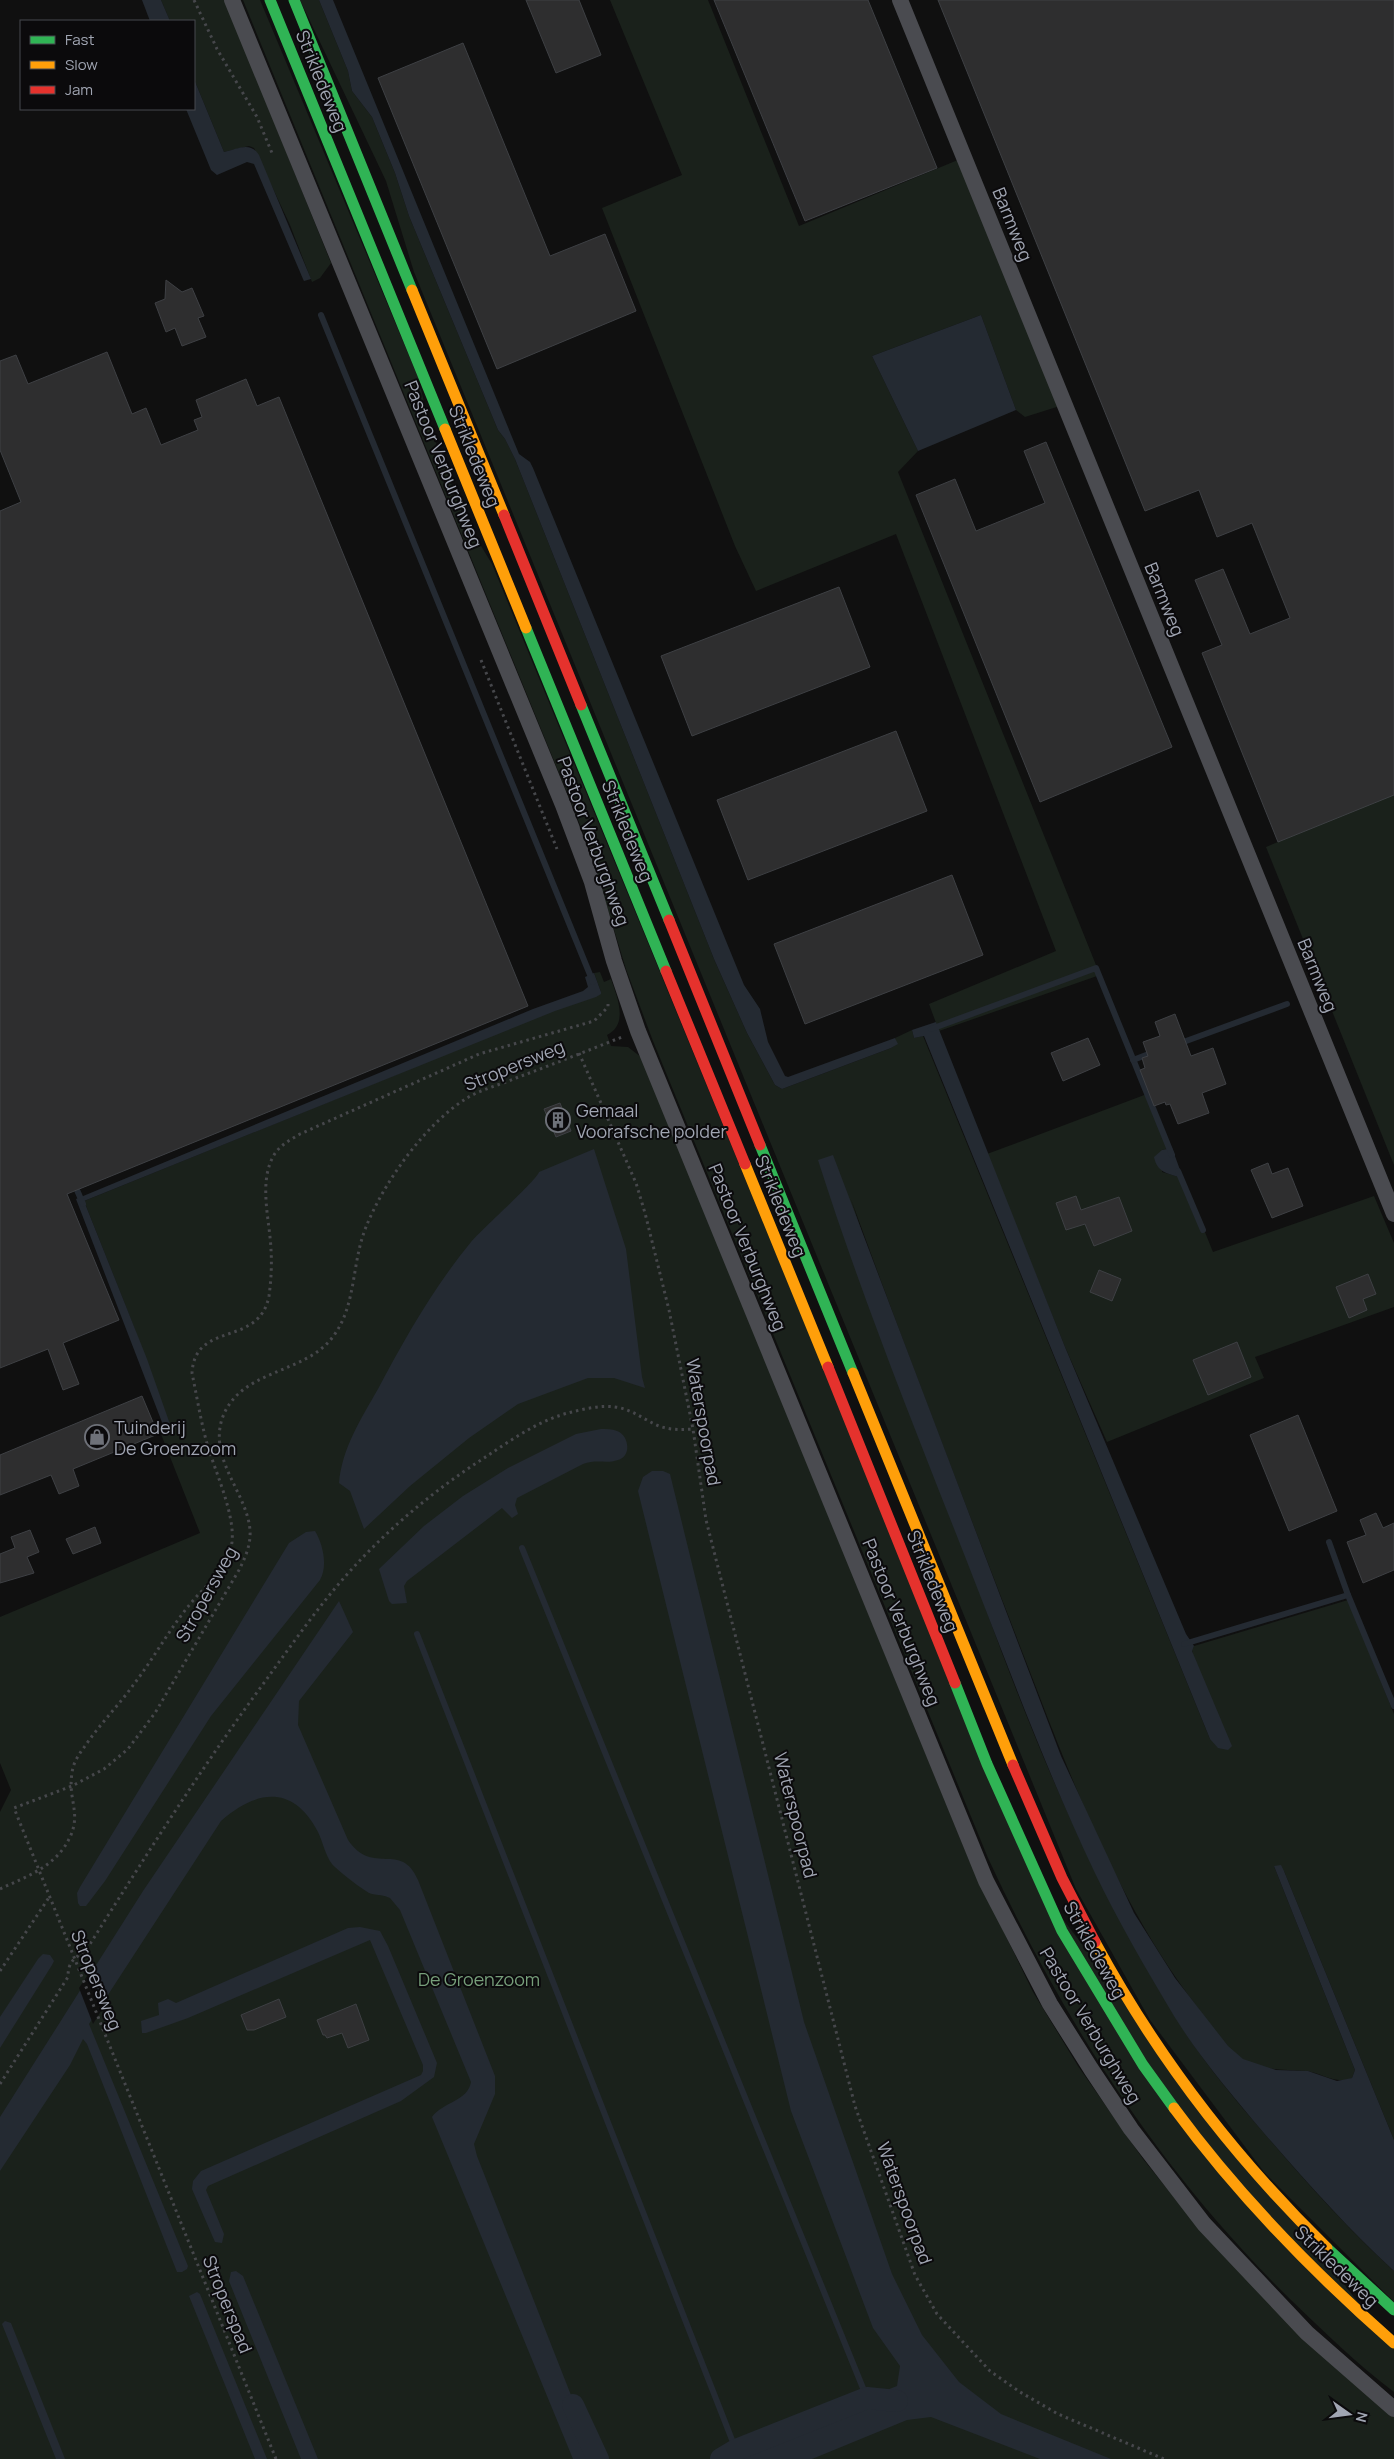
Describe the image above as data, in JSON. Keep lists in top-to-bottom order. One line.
{"streets":{"main road":["Strikledeweg"],"street":["Barmweg","Pastoor Verburghweg"],"path":["Stropersweg","Waterspoorpad","Stroperspad"]},"crossings":[["Pastoor Verburghweg","Stropersweg"],["Stropersweg","Waterspoorpad"],["Stropersweg","Stroperspad"]],"parks":["De Groenzoom"],"places":{"building":["Gemaal Voorafsche polder"],"shop":["Tuinderij De Groenzoom"]},"legend":["Fast","Slow","Jam"],"north":"right"}
